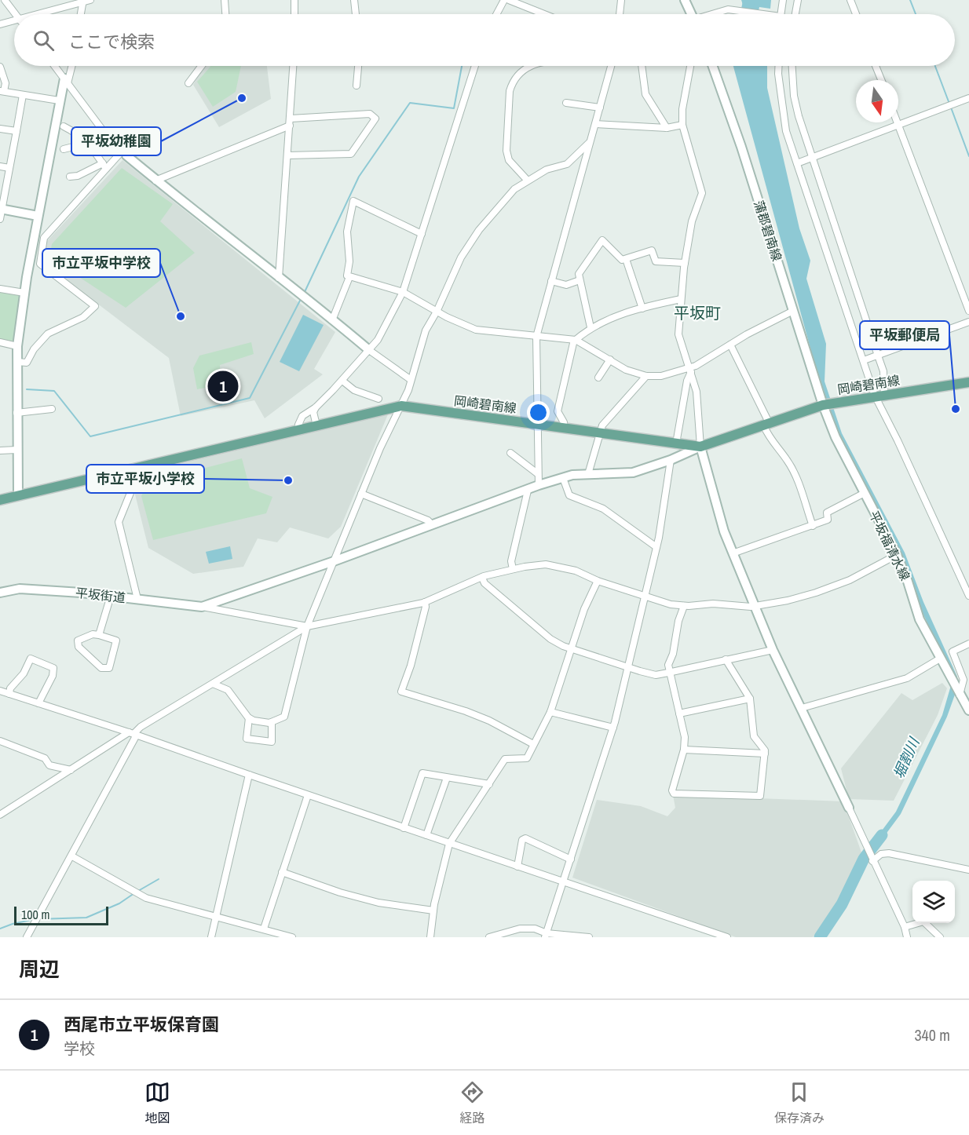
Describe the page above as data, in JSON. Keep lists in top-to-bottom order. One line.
{"streets":{"main road":["岡崎碧南線"],"street":["蒲郡碧南線","平坂福清水線","平坂街道"]},"crossings":[["蒲郡碧南線","岡崎碧南線"],["蒲郡碧南線","平坂福清水線"],["岡崎碧南線","平坂福清水線"]],"districts":["平坂町"],"water":["堀割川"],"places":["平坂幼稚園","市立平坂中学校","平坂郵便局","市立平坂小学校"],"scale_bar":"100 m","north":"bottom","page":{"search":"ここで検索","pins":"1","scale":"100 m","heading":"周辺","list":[{"mark":"1","name":"西尾市立平坂保育園","note":"学校","value":"340 m"}],"nav":["地図","経路","保存済み"]}}
